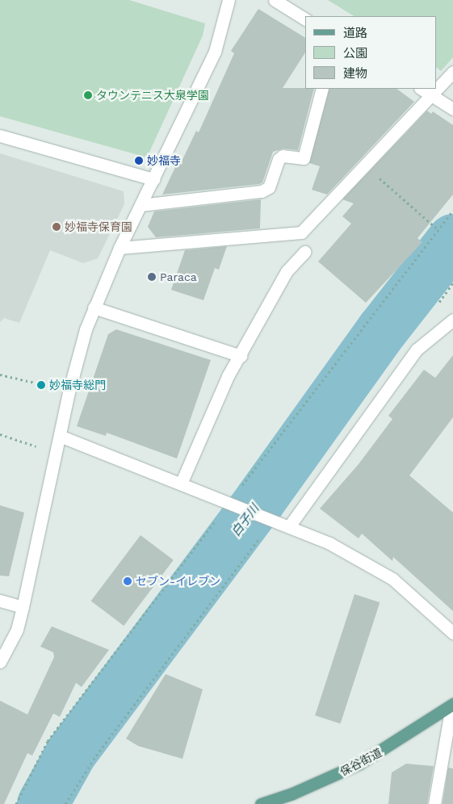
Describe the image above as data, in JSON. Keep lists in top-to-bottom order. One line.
{"streets":{"main road":["保谷街道"]},"water":["白子川"],"places":["タウンテニス大泉学園","妙福寺","妙福寺保育園","Paraca","妙福寺総門","セブン-イレブン"],"legend":["道路","公園","建物"]}
